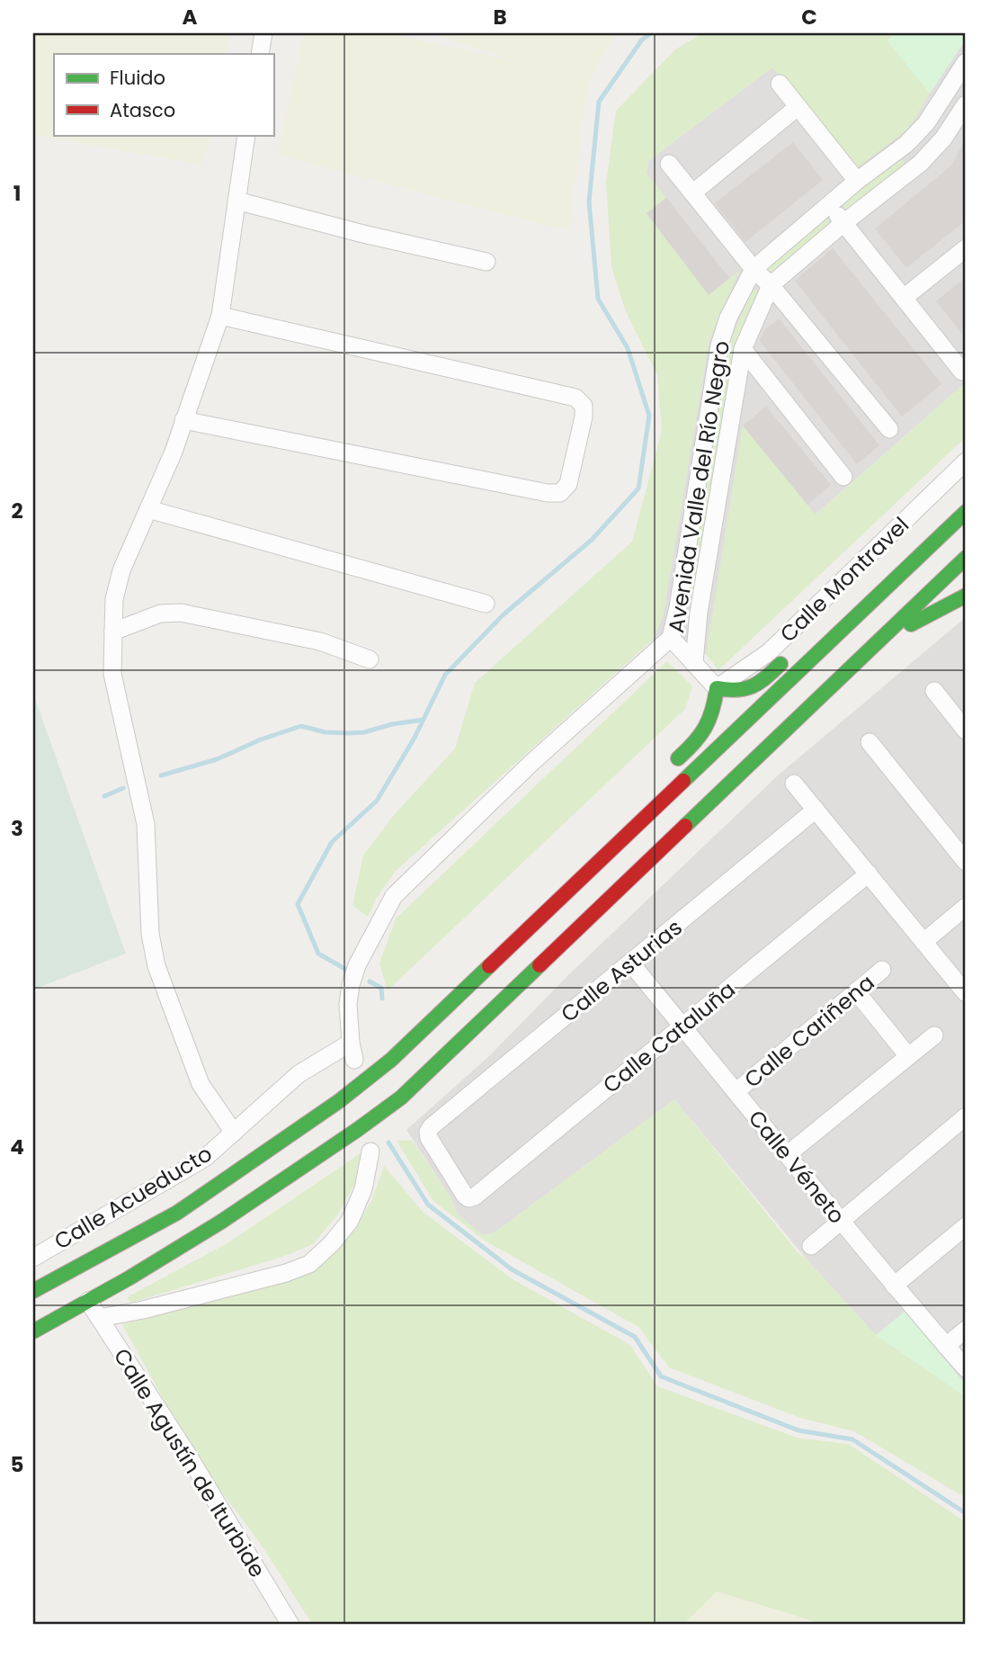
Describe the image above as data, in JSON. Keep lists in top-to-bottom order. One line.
{"streets":{"street":["Avenida Valle del Río Negro","Calle Montravel","Calle Asturias","Calle Cariñena","Calle Cataluña","Calle Véneto","Calle Acueducto","Calle Agustín de Iturbide"]},"crossings":[["Avenida Valle del Río Negro","Calle Montravel"],["Avenida Valle del Río Negro","Calle Acueducto"],["Calle Asturias","Calle Cataluña"],["Calle Asturias","Calle Véneto"],["Calle Cariñena","Calle Véneto"],["Calle Cataluña","Calle Véneto"]],"legend":["Fluido","Atasco"],"grid":{"columns":["A","B","C"],"rows":["1","2","3","4","5"]}}
